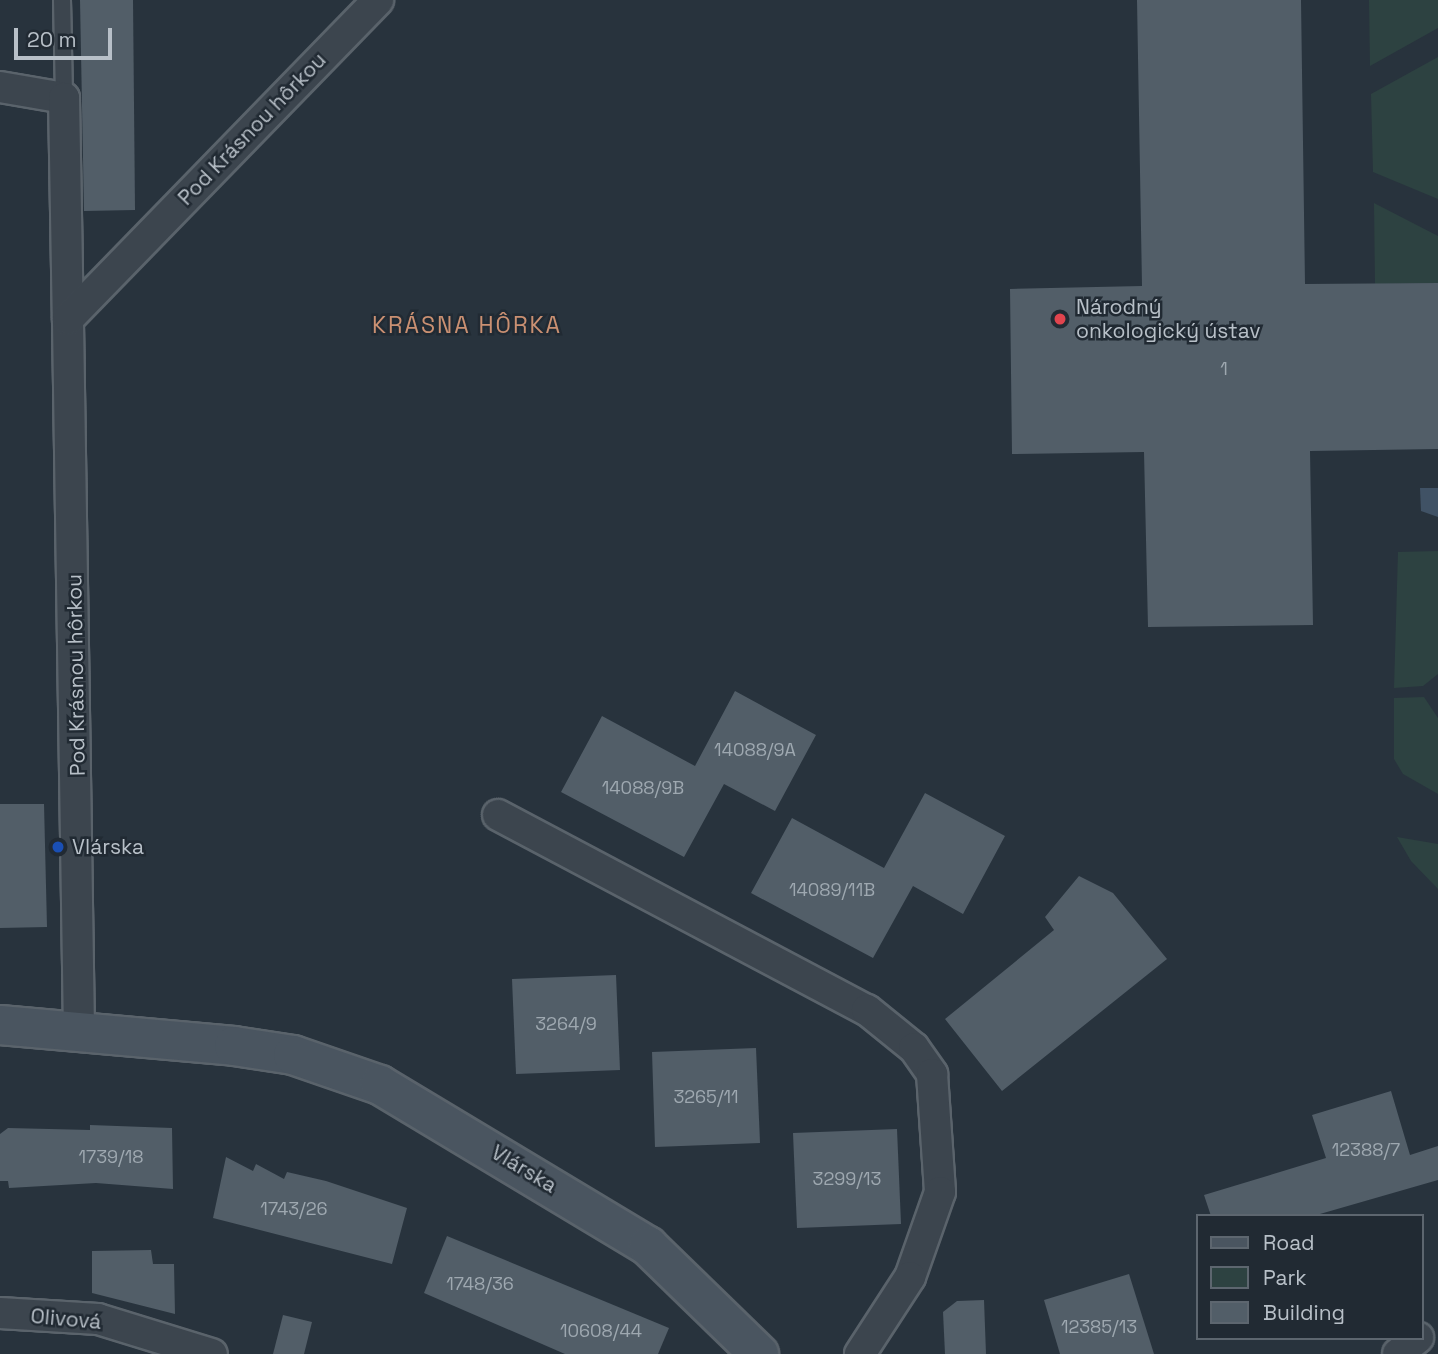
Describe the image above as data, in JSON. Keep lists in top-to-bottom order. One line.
{"streets":{"street":["Pod Krásnou hôrkou","Vlárska","Olivová"]},"crossings":[["Pod Krásnou hôrkou","Vlárska"]],"districts":["KRÁSNA HÔRKA"],"places":["Národný onkologický ústav","Vlárska"],"house_numbers":["1","14088/9A","14088/9B","14089/11B","3264/9","3265/11","12388/7","1739/18","3299/13","1743/26","1748/36","12385/13","10608/44"],"legend":["Road","Park","Building"],"scale_bar":"20 m"}
